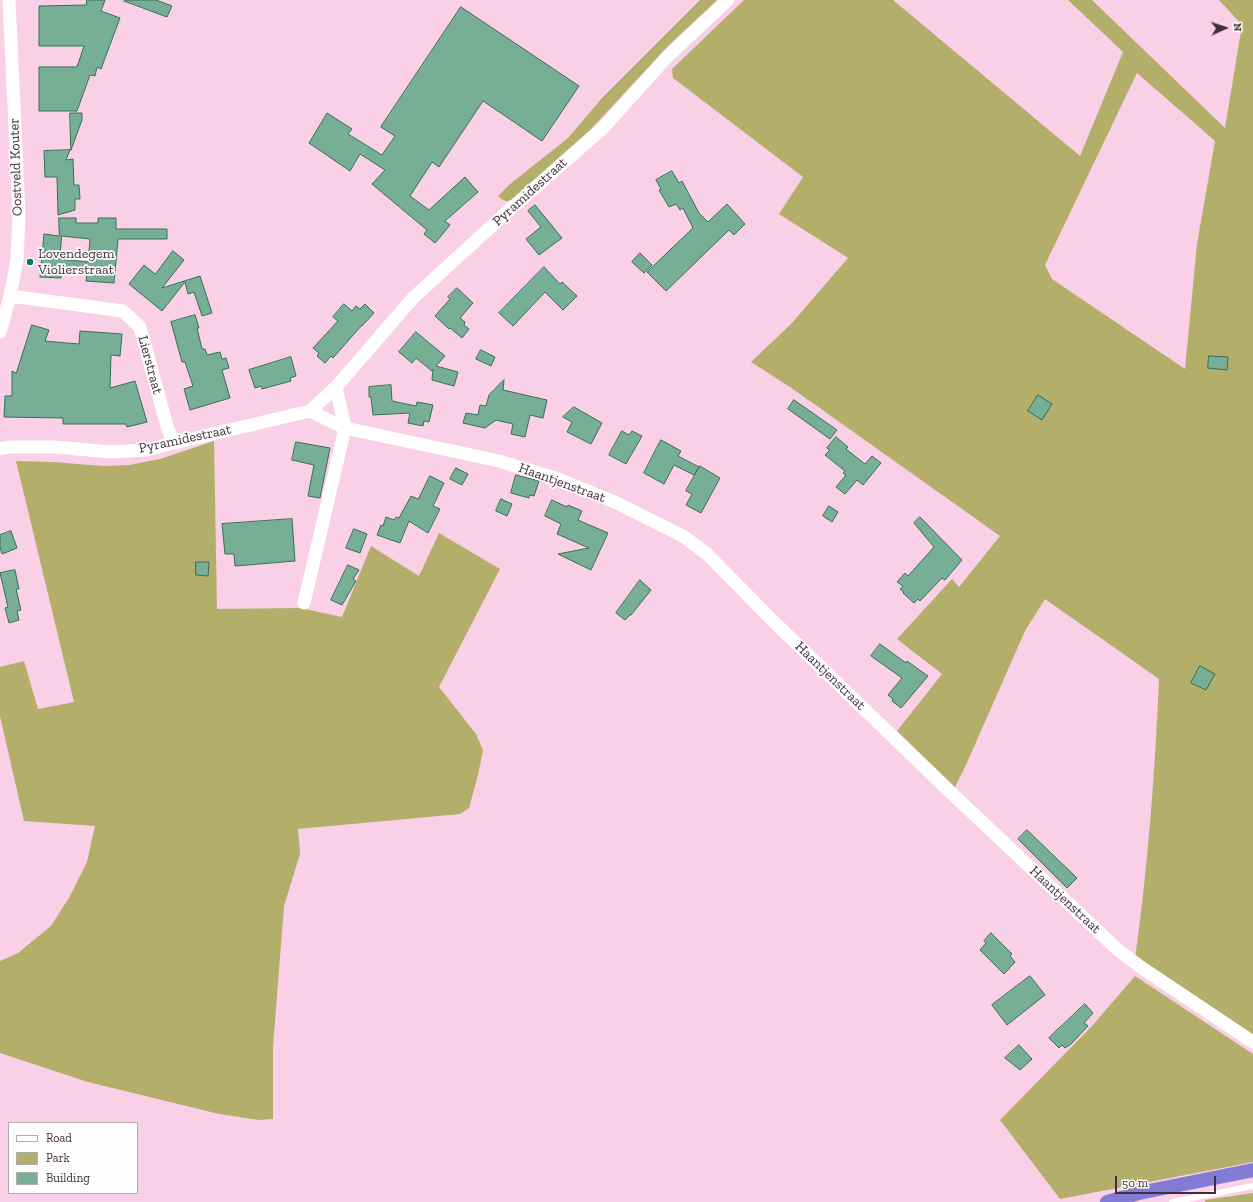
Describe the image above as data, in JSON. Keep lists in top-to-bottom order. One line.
{"streets":{"street":["Oostveld Kouter","Pyramidestraat","Lierstraat","Haantjenstraat"]},"crossings":[["Oostveld Kouter","Lierstraat"],["Pyramidestraat","Lierstraat"],["Pyramidestraat","Haantjenstraat"]],"places":["Lovendegem Violierstraat"],"legend":["Road","Park","Building"],"scale_bar":"50 m","north":"right"}
